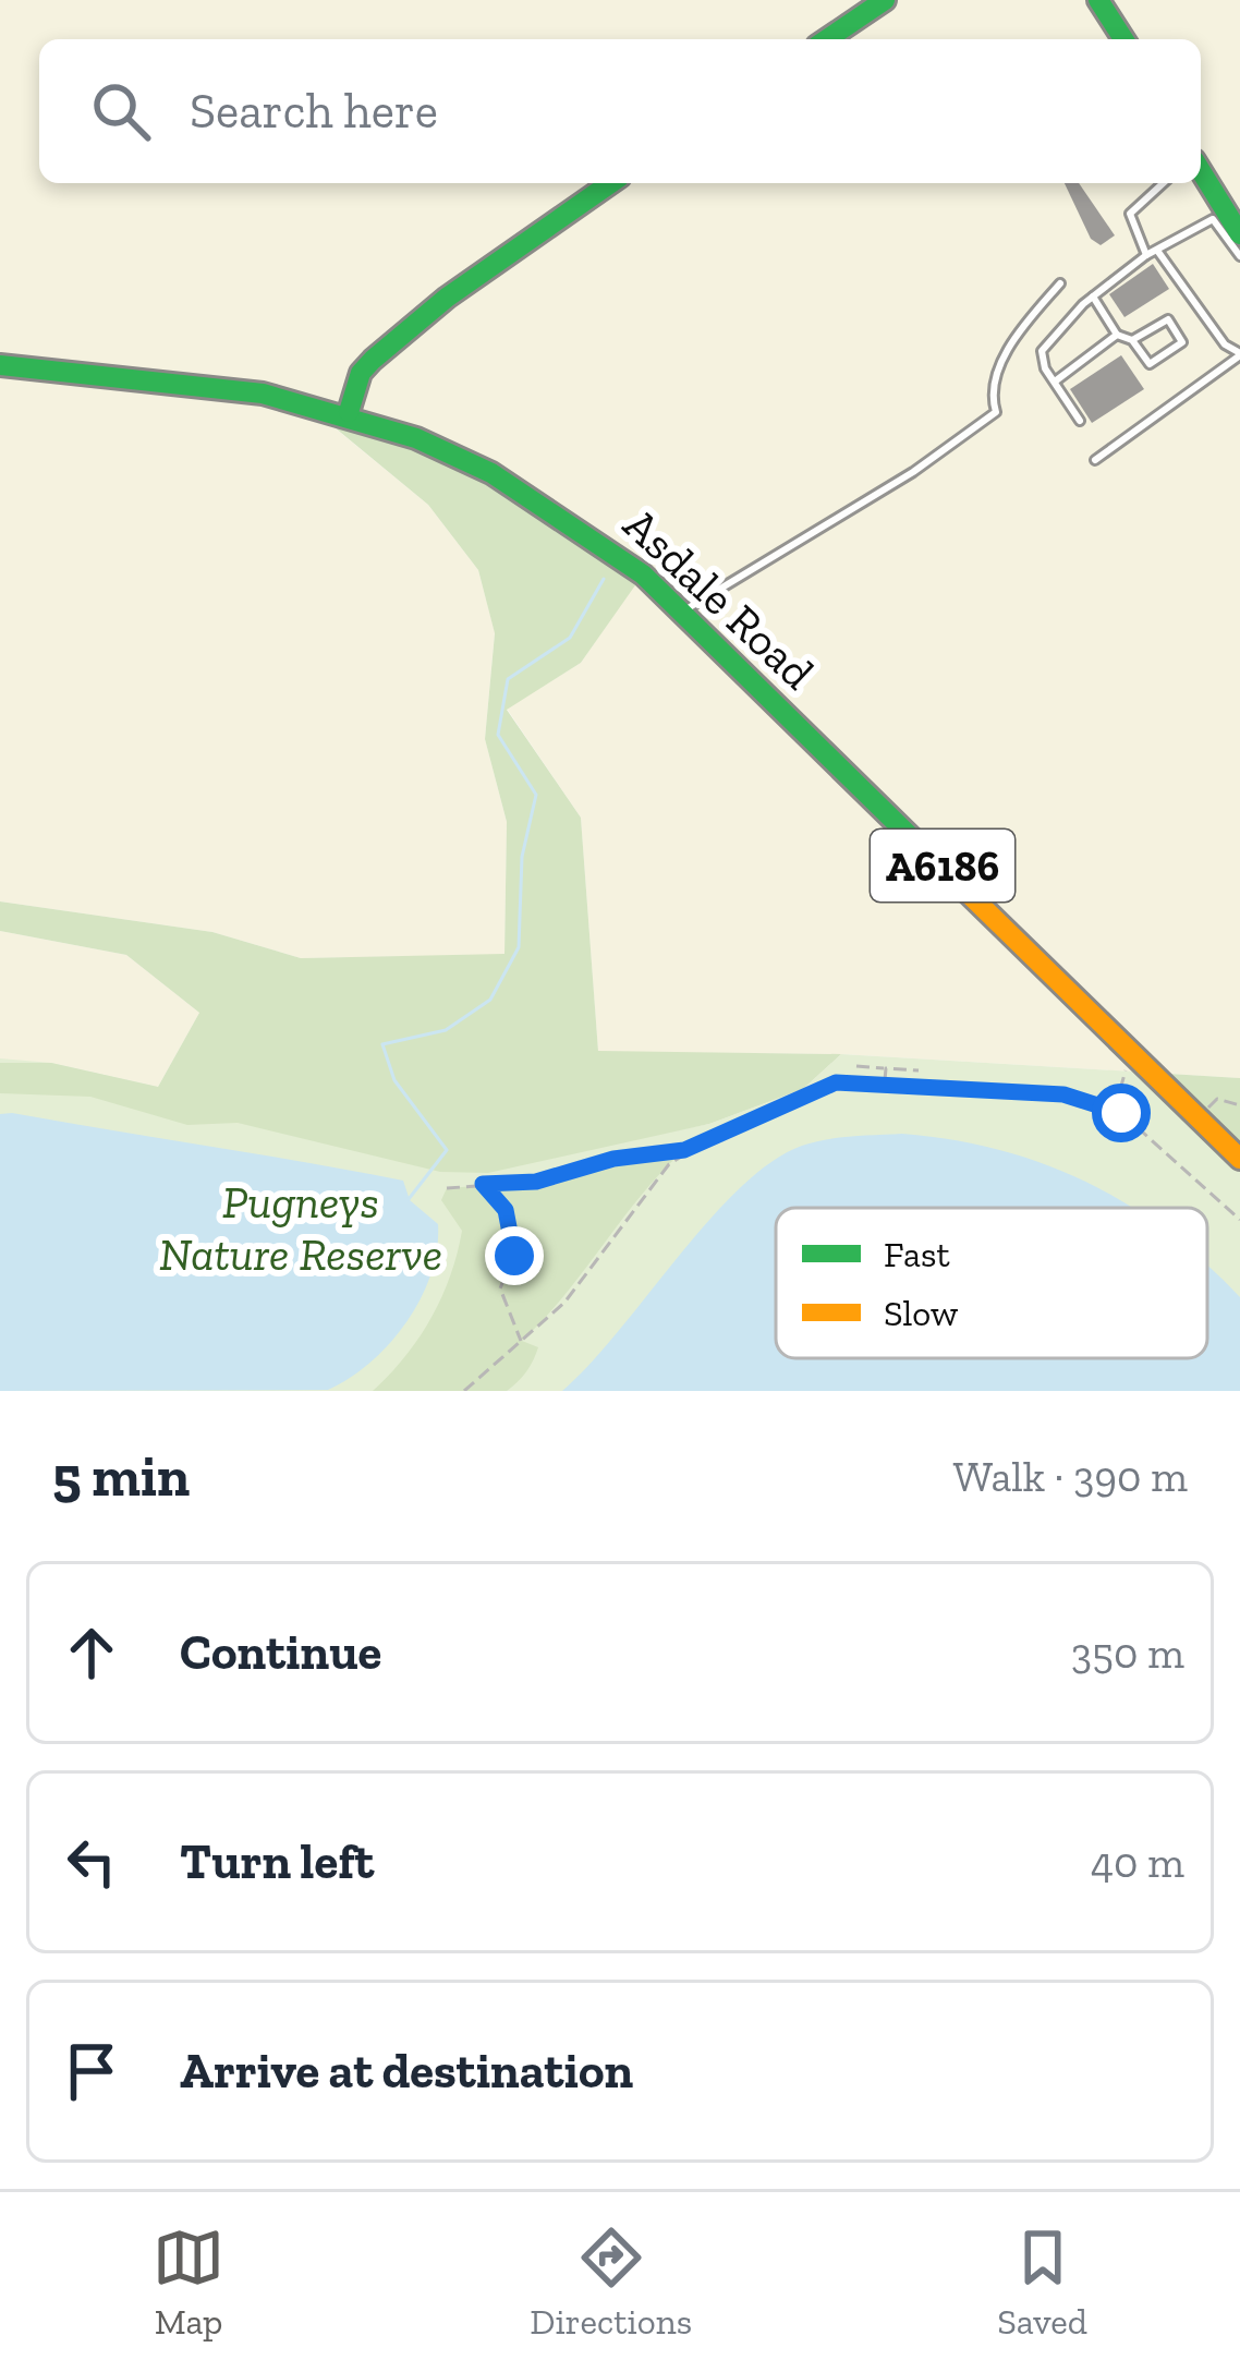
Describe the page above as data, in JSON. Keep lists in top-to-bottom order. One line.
{"streets":{"main road":["Asdale Road","A6186"]},"parks":["Pugneys Nature Reserve"],"legend":["Fast","Slow"],"page":{"search":"Search here","heading":["5 min","Walk · 390 m"],"list":[["Continue","350 m"],["Turn left","40 m"],"Arrive at destination"],"nav":["Map","Directions","Saved"]}}
